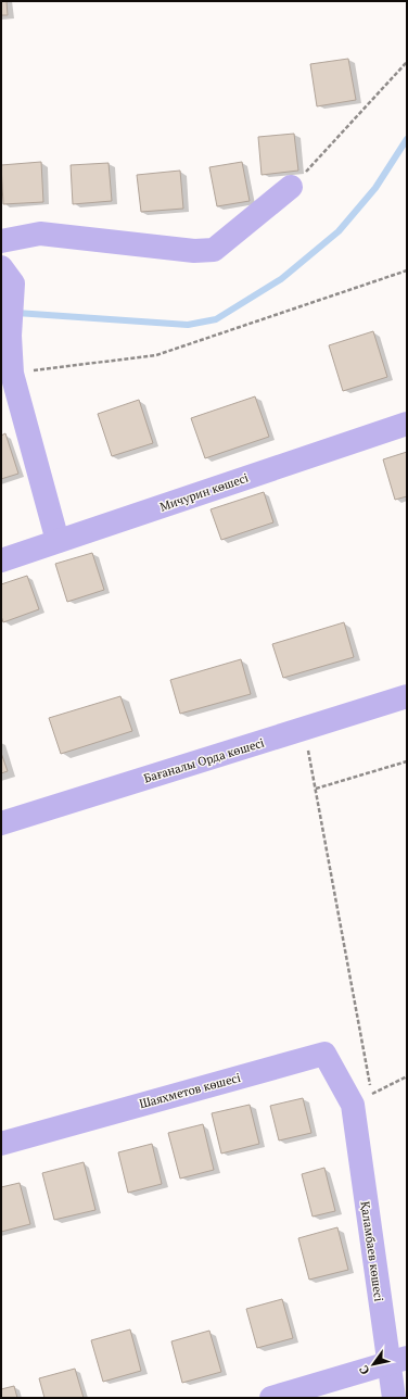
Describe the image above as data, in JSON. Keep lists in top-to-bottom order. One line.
{"streets":{"street":["Мичурин көшесі","Бағаналы Орда көшесі","Шаяхметов көшесі","Қаламбаев көшесі"]},"crossings":[["Шаяхметов көшесі","Қаламбаев көшесі"]],"north":"bottom left"}
